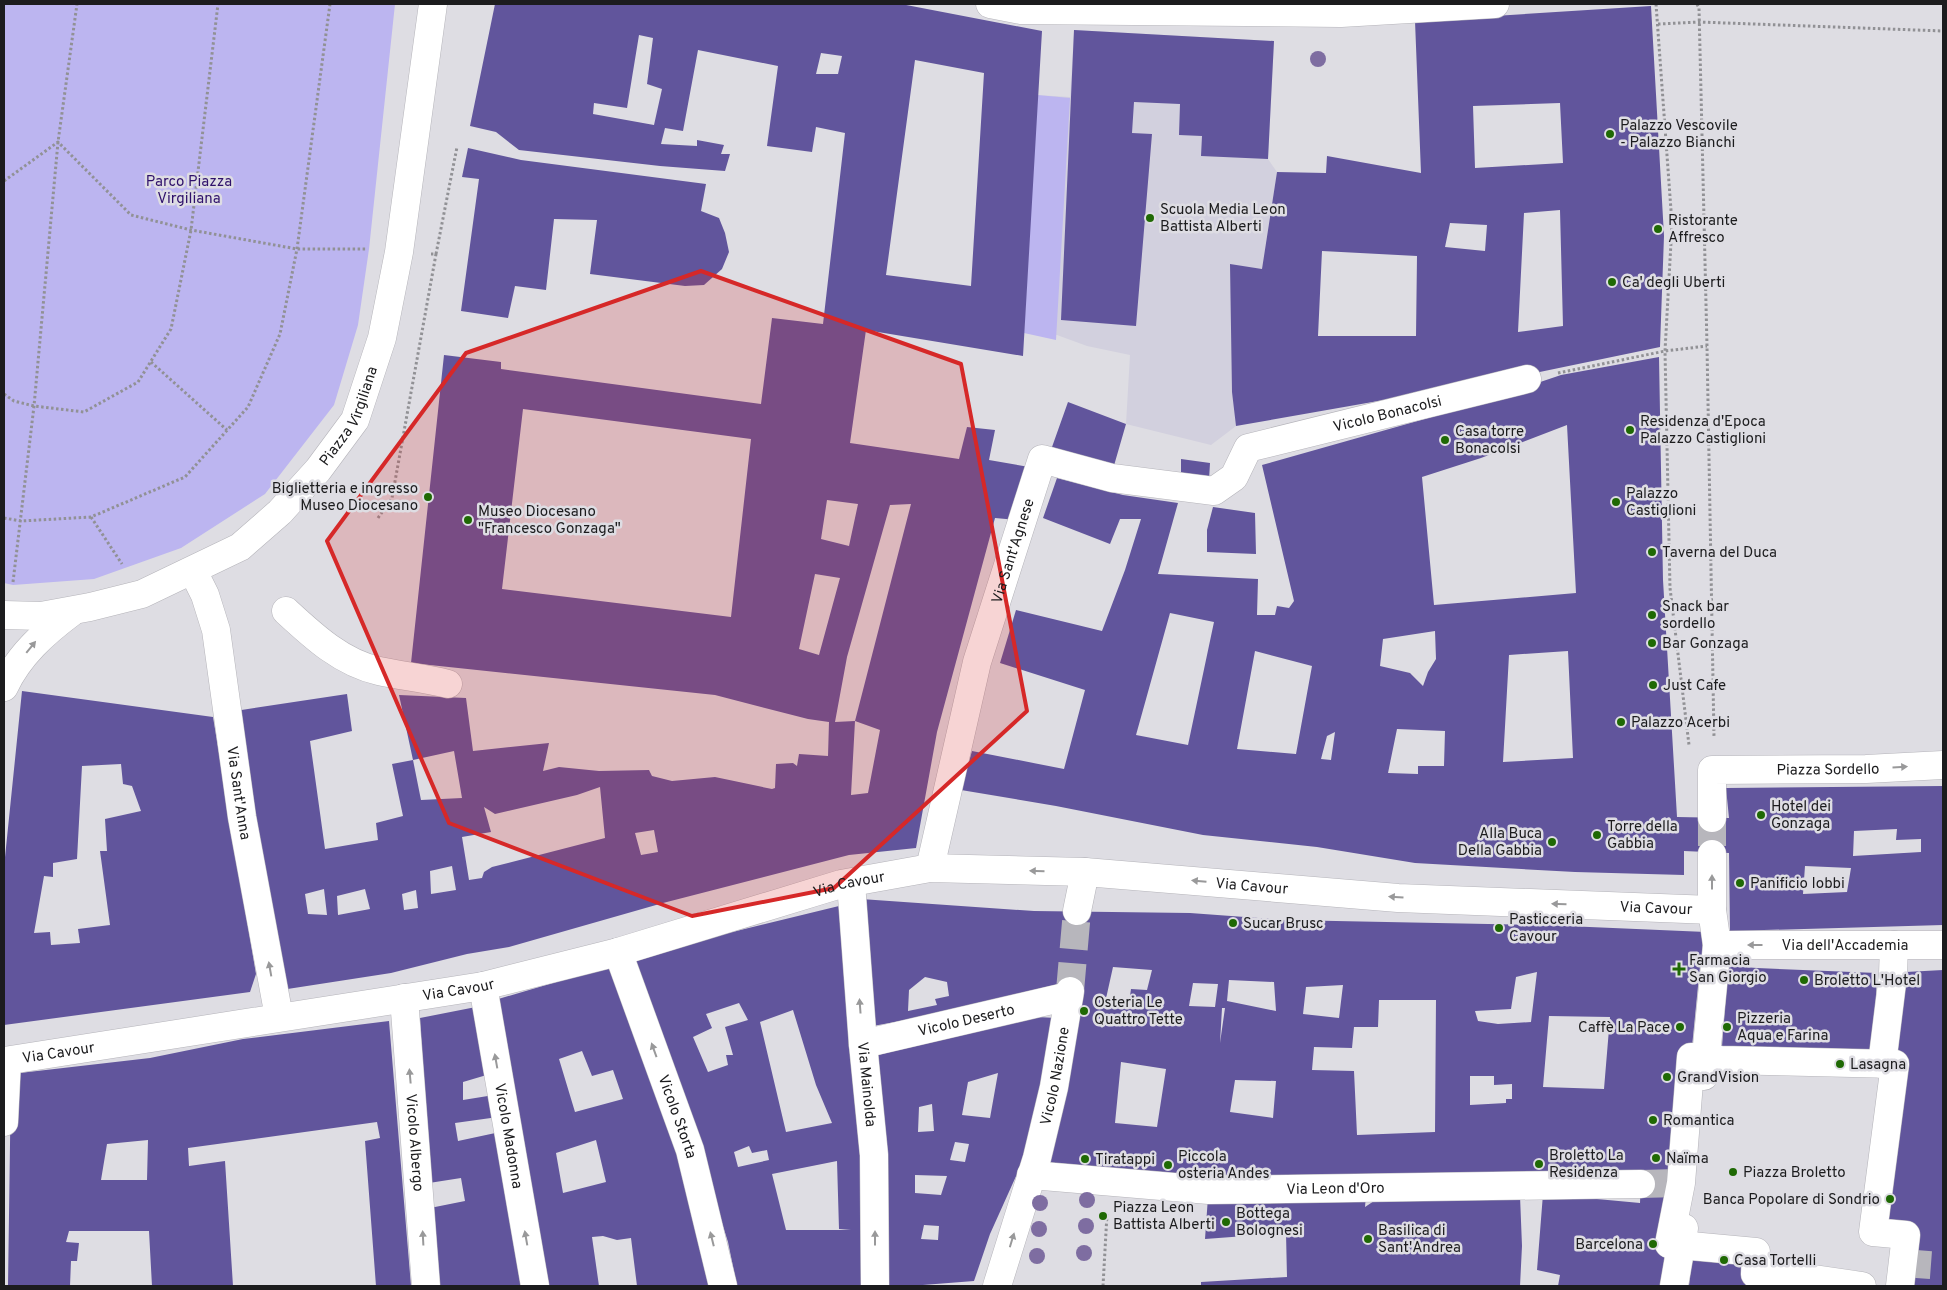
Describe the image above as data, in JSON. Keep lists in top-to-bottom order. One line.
{"streets":{"street":["Piazza Virgiliana","Vicolo Bonacolsi","Via Sant'Agnese","Piazza Sordello","Via Sant'Anna","Via Cavour","Via dell'Accademia","Vicolo Deserto","Vicolo Nazione","Via Mainolda","Vicolo Storta","Vicolo Madonna","Vicolo Albergo","Via Leon d'Oro"]},"crossings":[["Piazza Virgiliana","Via Sant'Anna"],["Vicolo Bonacolsi","Via Sant'Agnese"],["Via Sant'Agnese","Via Cavour"],["Via Sant'Anna","Via Cavour"],["Via Cavour","Via Mainolda"],["Via Cavour","Vicolo Storta"],["Via Cavour","Vicolo Madonna"],["Via Cavour","Vicolo Albergo"],["Vicolo Deserto","Vicolo Nazione"],["Vicolo Deserto","Via Mainolda"],["Vicolo Nazione","Via Leon d'Oro"]],"one_way":["Piazza Sordello","Via Sant'Anna","Via Cavour","Vicolo Storta","Vicolo Madonna","Vicolo Albergo"],"parks":["Parco Piazza Virgiliana"],"places":{"other":["Palazzo Vescovile - Palazzo Bianchi","Scuola Media Leon Battista Alberti","Ristorante Affresco","Ca' degli Uberti","Residenza d'Epoca Palazzo Castiglioni","Casa torre Bonacolsi","Biglietteria e ingresso Museo Diocesano","Palazzo Castiglioni","Museo Diocesano \"Francesco Gonzaga\"","Taverna del Duca","Snack bar sordello","Bar Gonzaga","Just Cafe","Palazzo Acerbi","Hotel dei Gonzaga","Torre della Gabbia","Alla Buca Della Gabbia","Panificio Iobbi","Sucar Brusc","Pasticceria Cavour","Broletto L'Hotel","Osteria Le Quattro Tette","Caffè La Pace","Pizzeria Aqua e Farina","Lasagna","GrandVision","Romantica","Naïma","Tiratappi","Broletto La Residenza","Piccola osteria Andes","Piazza Broletto","Banca Popolare di Sondrio","Piazza Leon Battista Alberti","Bottega Bolognesi","Basilica di Sant'Andrea","Barcelona","Casa Tortelli"],"health":["Farmacia San Giorgio"]}}
